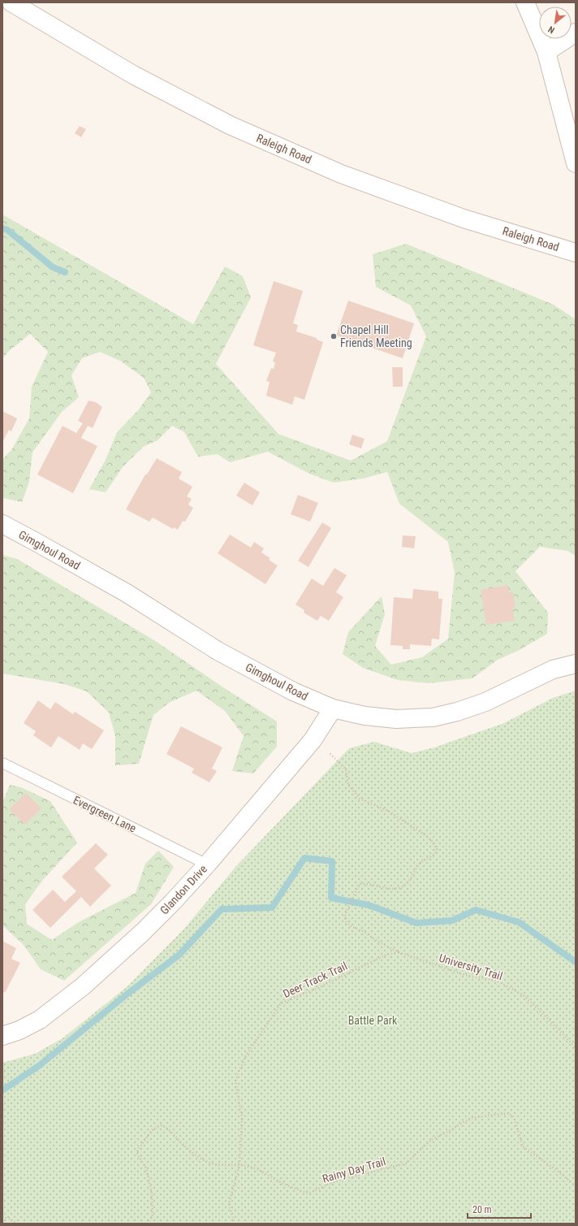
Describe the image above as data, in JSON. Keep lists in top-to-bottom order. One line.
{"streets":{"street":["Raleigh Road","Gimghoul Road","Glandon Drive"],"lane":["Evergreen Lane"],"path":["University Trail","Deer Track Trail","Rainy Day Trail"]},"crossings":[["Gimghoul Road","Glandon Drive"],["Evergreen Lane","Glandon Drive"],["University Trail","Deer Track Trail"],["Deer Track Trail","Rainy Day Trail"]],"parks":["Battle Park"],"places":["Chapel Hill Friends Meeting"],"scale_bar":"20 m","north":"bottom left"}
